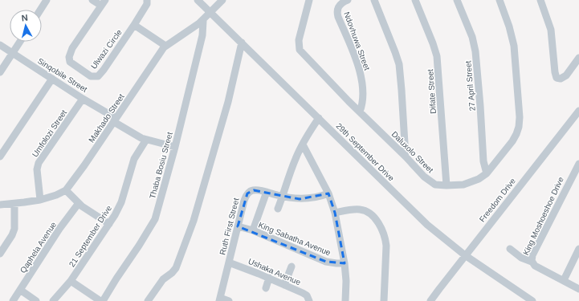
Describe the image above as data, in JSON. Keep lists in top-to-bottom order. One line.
{"streets":{"street":["Ndovhuwa Street","Ulwazi Circle","Sinqobile Street","27 April Street","Difate Street","Makhado Street","Umfolozi Street","29th September Drive","Daluxolo Street","Thaba Bosiu Street","Freedom Drive","King Moshoeshoe Drive","Ruth First Street","21 September Drive","King Sabatha Avenue","Qaphela Avenue","Ushaka Avenue"]},"crossings":[["Ndovhuwa Street","Daluxolo Street"],["Sinqobile Street","Makhado Street"],["Sinqobile Street","Umfolozi Street"],["Sinqobile Street","Thaba Bosiu Street"],["Sinqobile Street","21 September Drive"],["27 April Street","Daluxolo Street"],["Difate Street","Daluxolo Street"],["Makhado Street","Umfolozi Street"],["Makhado Street","29th September Drive"],["Makhado Street","Thaba Bosiu Street"],["29th September Drive","Freedom Drive"],["Ruth First Street","King Sabatha Avenue"],["Ruth First Street","Ushaka Avenue"]],"north":"top"}
